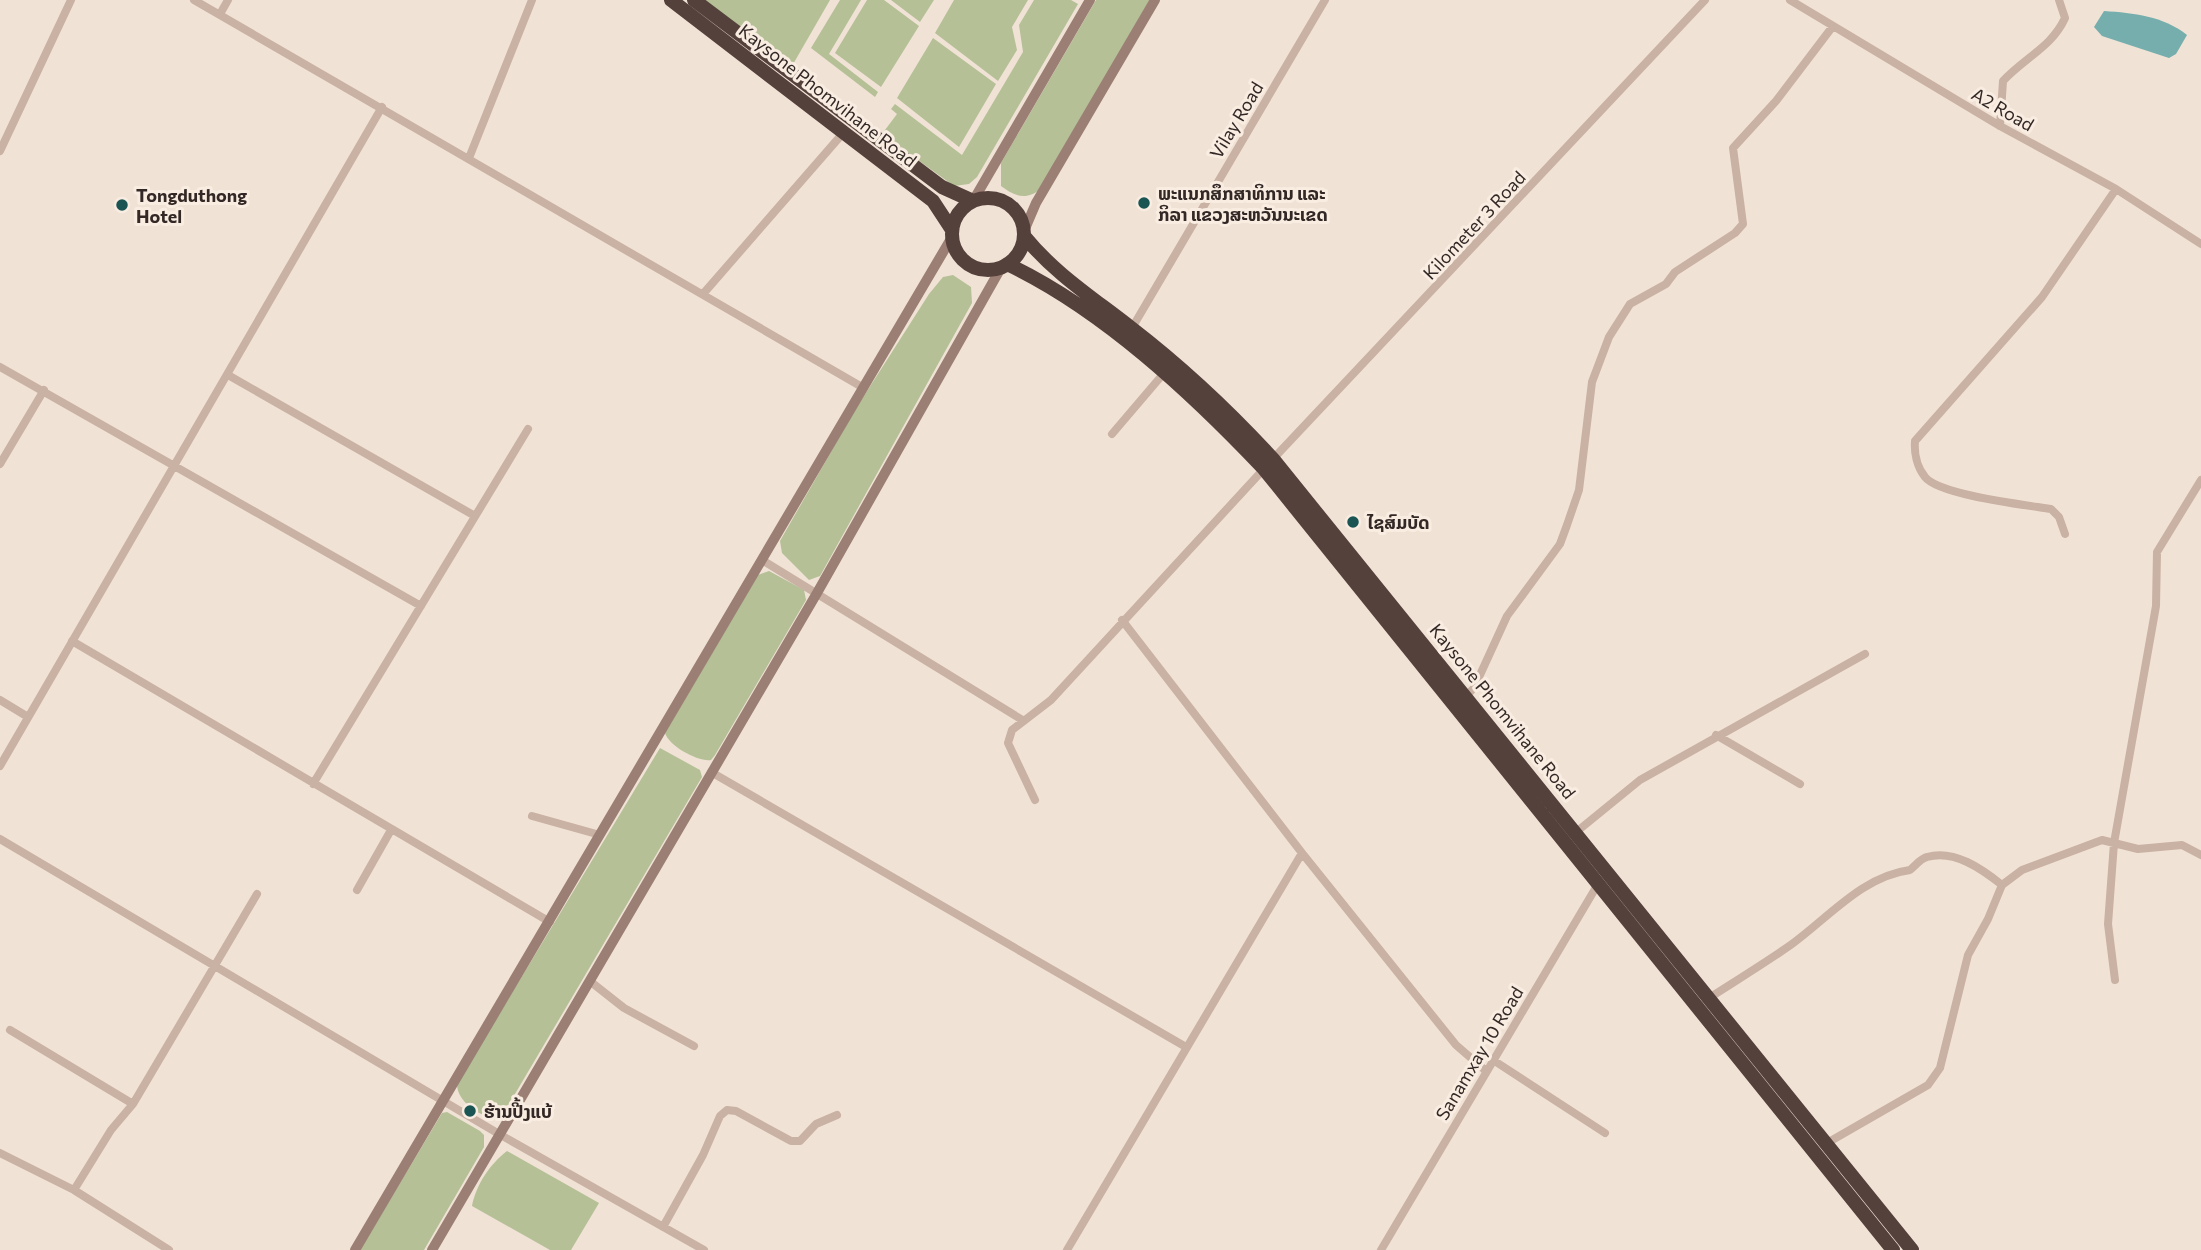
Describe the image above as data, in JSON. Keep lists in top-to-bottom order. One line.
{"streets":{"highway":["Kaysone Phomvihane Road"],"street":["A2 Road","Vilay Road","Kilometer 3 Road","Sanamxay 10 Road"]},"crossings":[["Kaysone Phomvihane Road","Vilay Road"],["Kaysone Phomvihane Road","Kilometer 3 Road"],["Kaysone Phomvihane Road","Sanamxay 10 Road"]],"places":["ພະແນກສຶກສາທິການ ແລະ ກິລາ ແຂວງສະຫວັນນະເຂດ","Tongduthong Hotel","ໄຊສົມບັດ","ຮ້ານປີ້ງແບ້"]}
